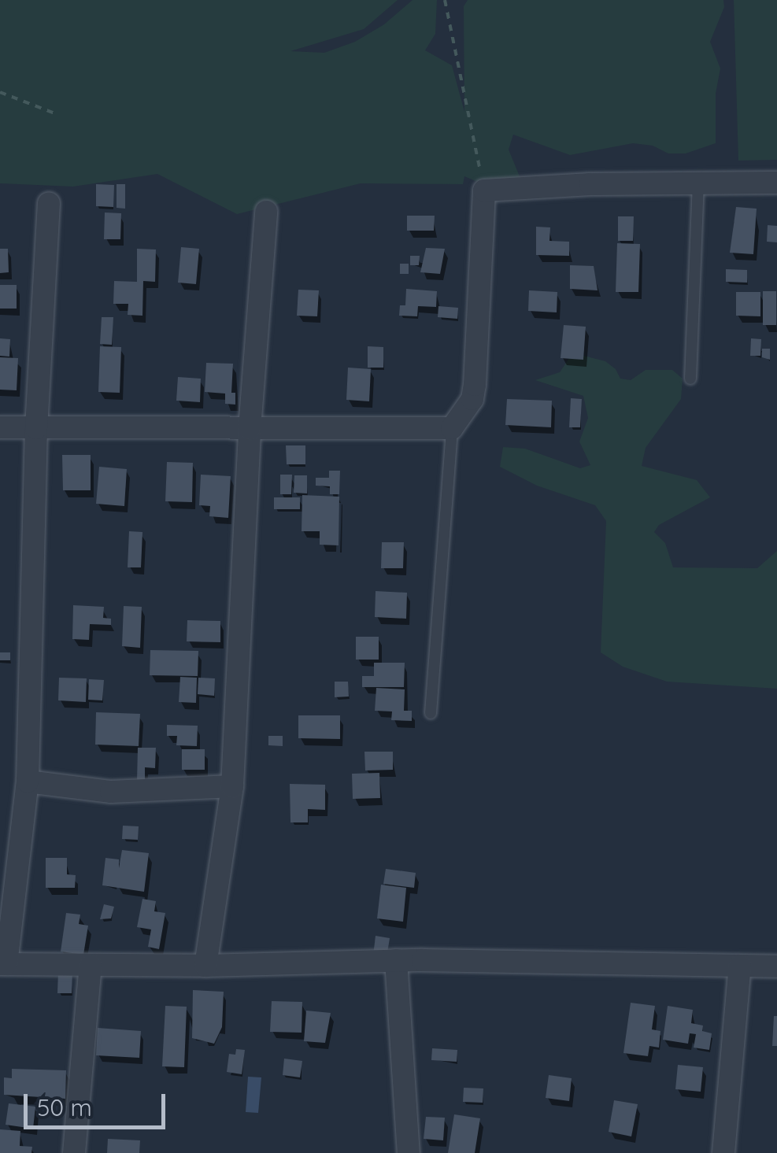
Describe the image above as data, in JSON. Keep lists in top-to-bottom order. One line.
{"scale_bar":"50 m"}
